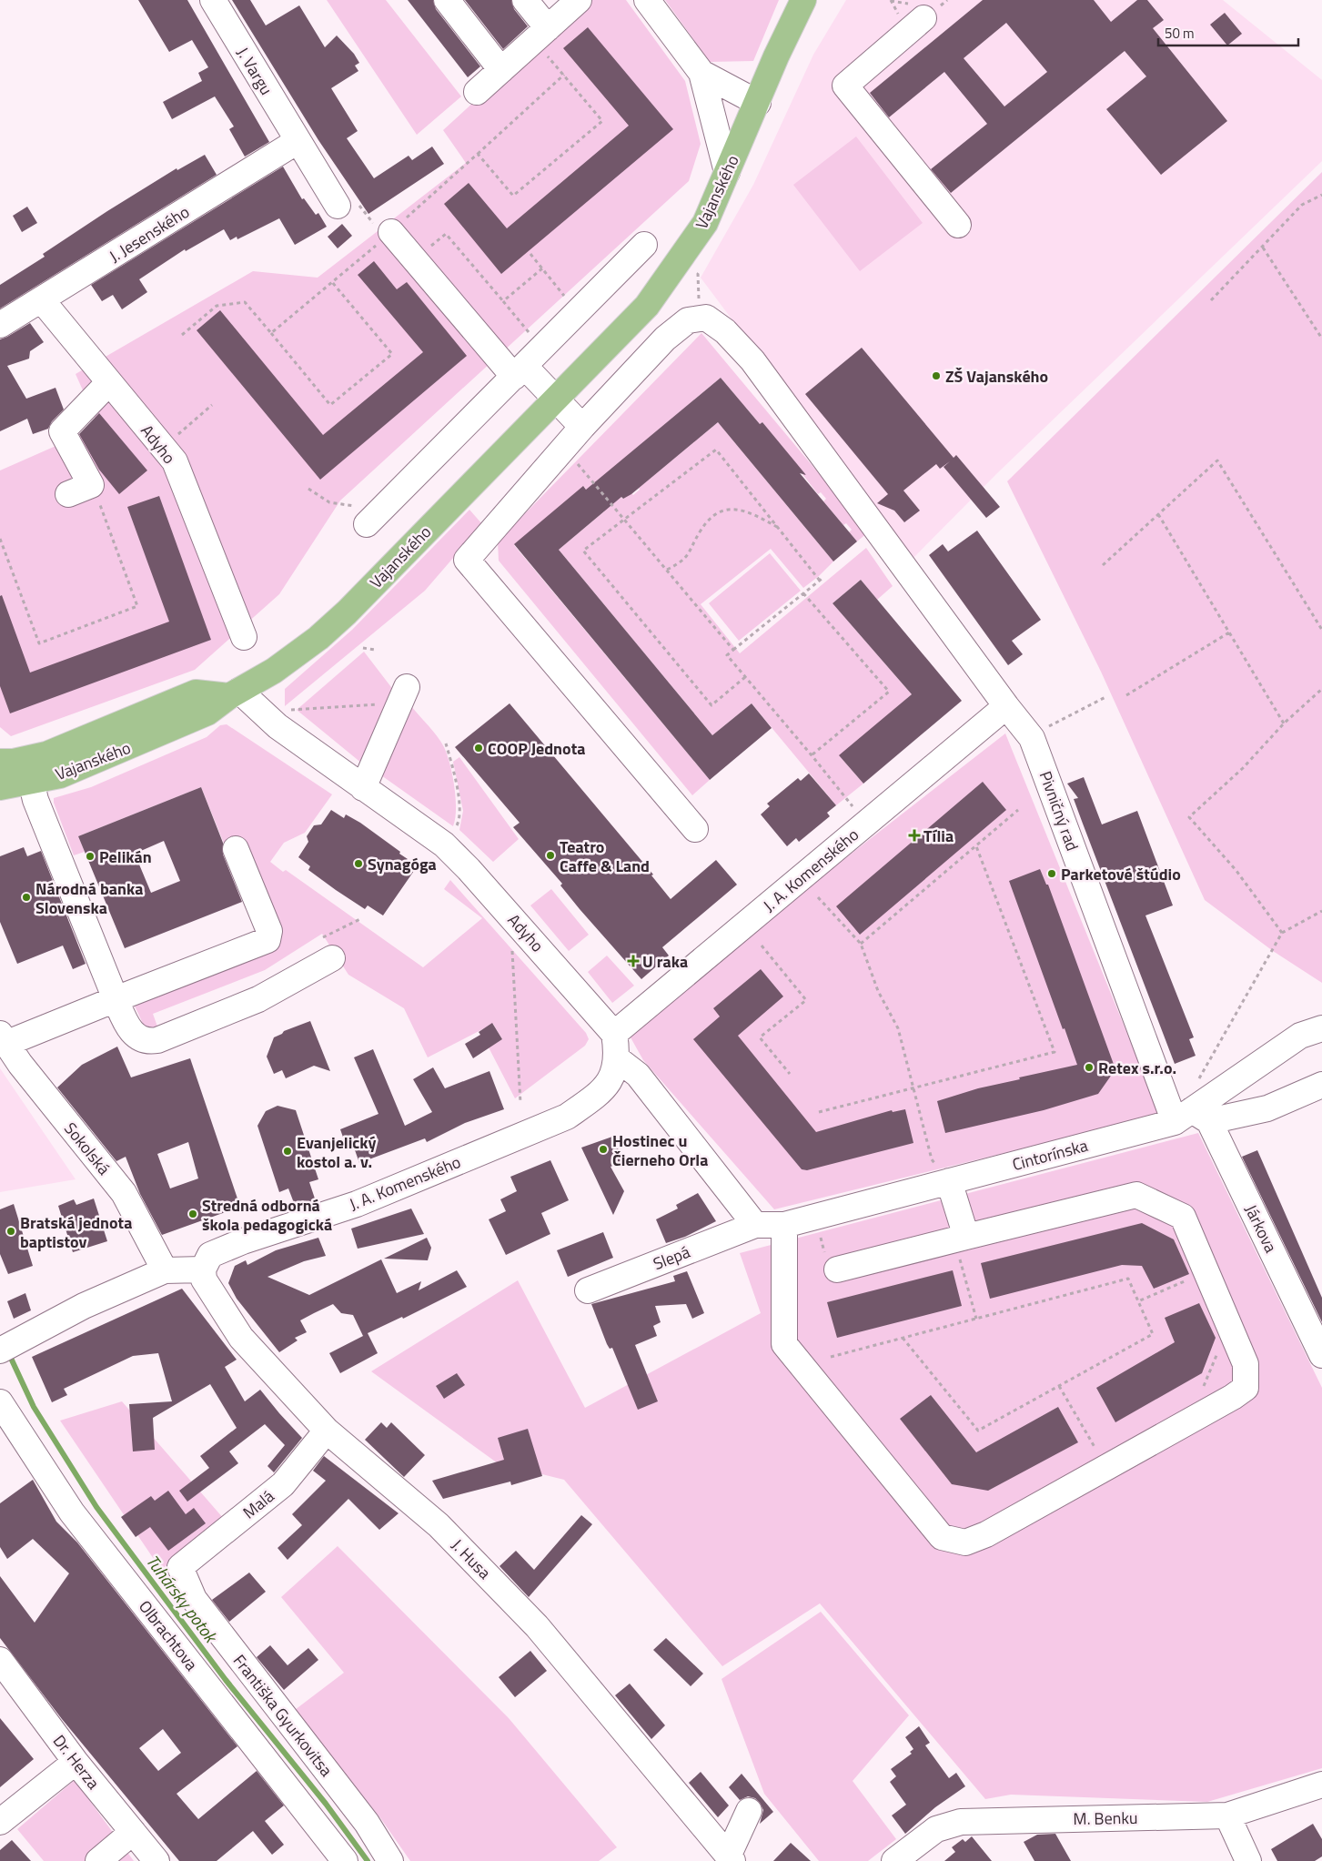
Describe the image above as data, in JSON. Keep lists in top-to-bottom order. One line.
{"streets":{"main road":["Vajanského"],"street":["J. Vargu","J. Jesenského","Adyho","Pivničný rad","J. A. Komenského","Sokolská","Cintorínska","Járkova","Slepá","Malá","J. Husa","Olbrachtova","Františka Gyurkovitsa","Dr. Herza","M. Benku"]},"crossings":[["J. Vargu","J. Jesenského"],["Vajanského","Adyho"],["J. Jesenského","Adyho"],["Adyho","J. A. Komenského"],["Pivničný rad","J. A. Komenského"],["Pivničný rad","Cintorínska"],["Pivničný rad","Járkova"],["J. A. Komenského","J. Husa"],["Cintorínska","Járkova"],["Cintorínska","Slepá"],["Malá","J. Husa"],["Malá","Františka Gyurkovitsa"]],"water":["Tuhársky potok"],"places":{"other":["ZŠ Vajanského","COOP Jednota","Teatro Caffe & Land","Pelikán","Synagóga","Parketové štúdio","Národná banka Slovenska","Retex s.r.o.","Hostinec u Čierneho Orla","Evanjelický kostol a. v.","Stredná odborná škola pedagogická","Bratská jednota baptistov"],"health":["Tília","U raka"]},"scale_bar":"50 m"}
